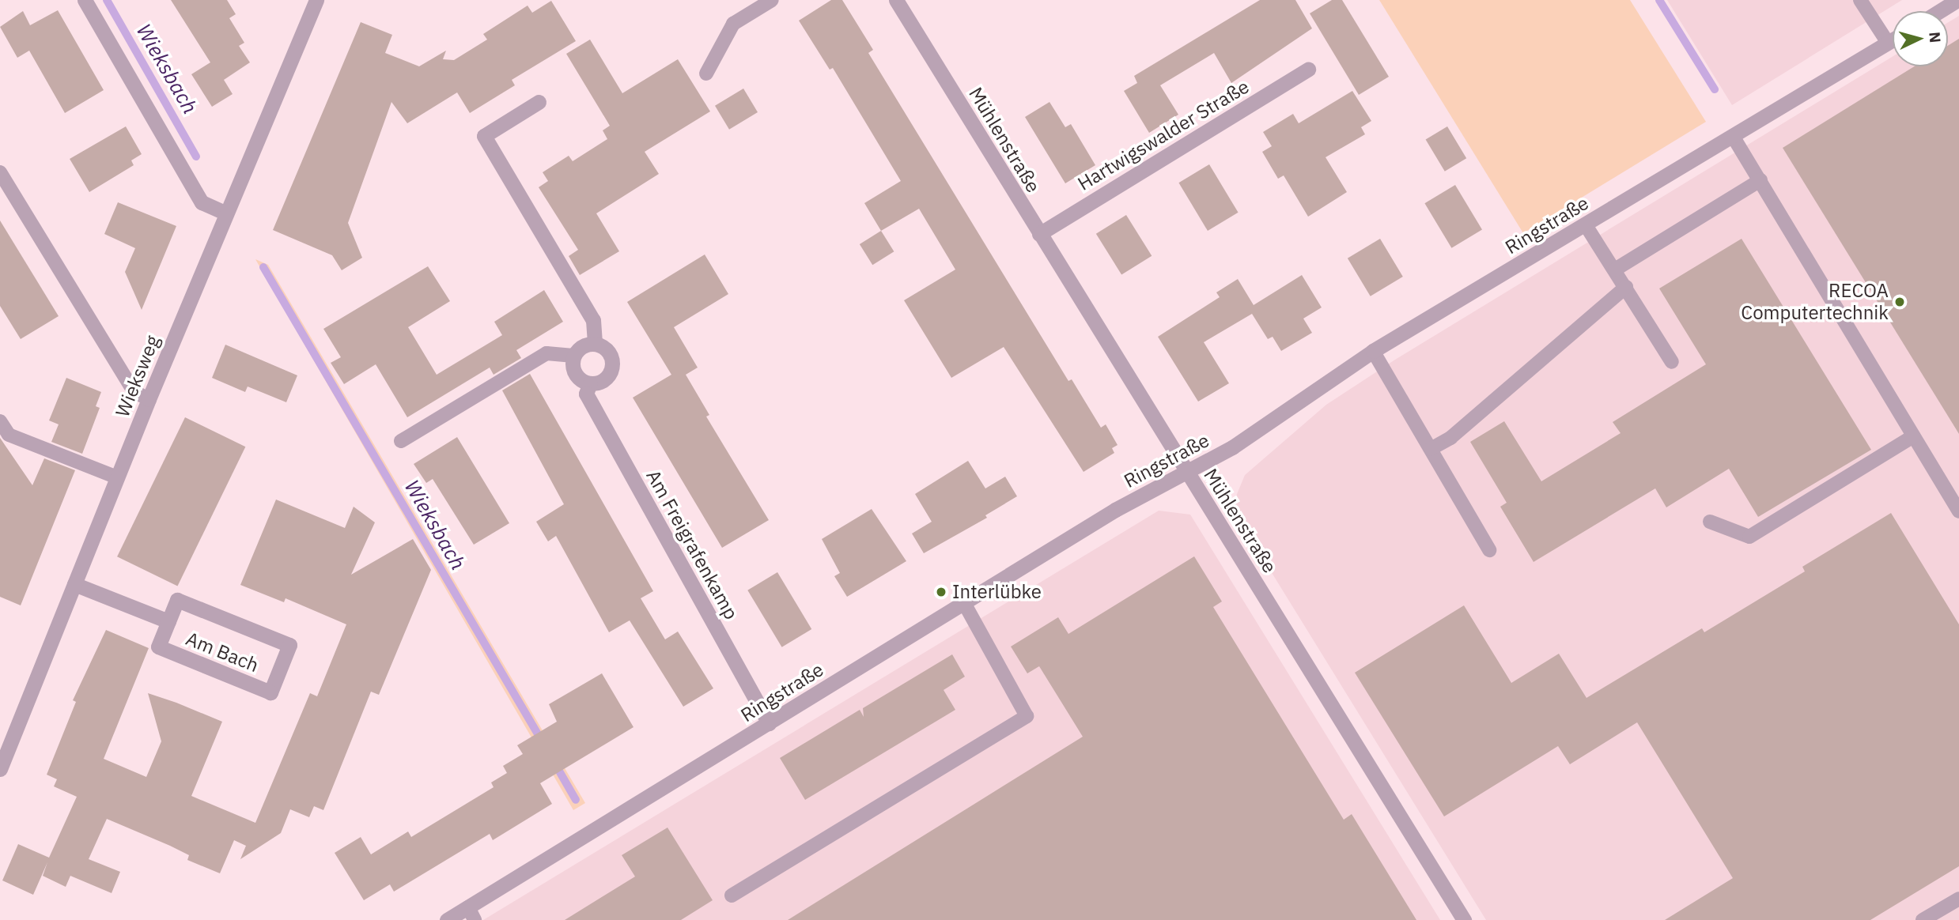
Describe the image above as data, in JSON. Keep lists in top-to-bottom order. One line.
{"streets":{"street":["Hartwigswalder Straße","Mühlenstraße","Ringstraße","Wieksweg","Am Freigrafenkamp","Am Bach"]},"crossings":[["Hartwigswalder Straße","Mühlenstraße"],["Mühlenstraße","Ringstraße"],["Ringstraße","Am Freigrafenkamp"],["Wieksweg","Am Bach"]],"water":["Wieksbach"],"places":["RECOA Computertechnik","Interlübke"],"north":"right"}
